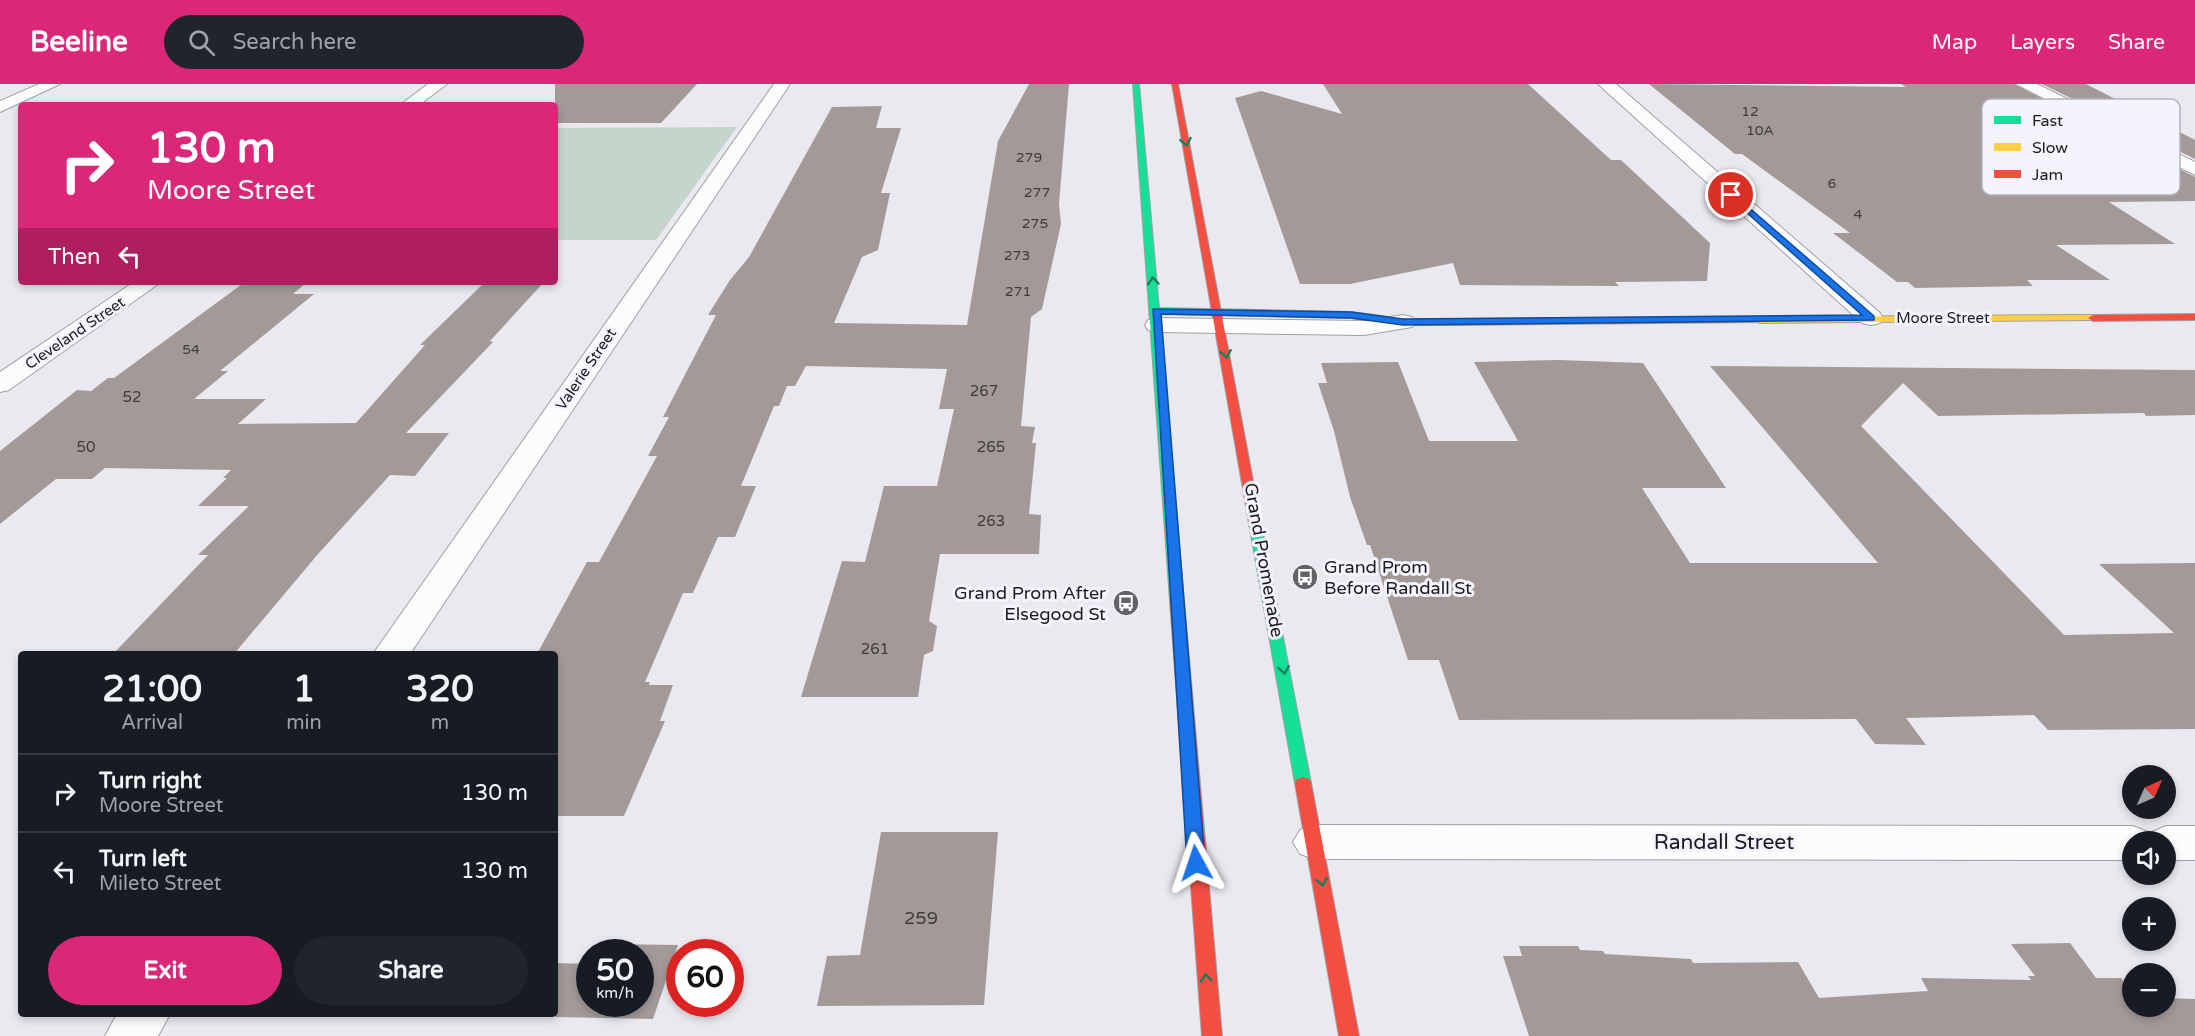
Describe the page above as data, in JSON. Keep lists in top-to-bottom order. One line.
{"streets":{"main road":["Moore Street","Grand Promenade"],"street":["Cleveland Street","Valerie Street","Randall Street"]},"crossings":[["Moore Street","Grand Promenade"],["Grand Promenade","Randall Street"]],"places":{"bus stop":["Grand Prom Before Randall St","Grand Prom After Elsegood St"]},"house_numbers":["12","10A","279","6","277","4","275","273","271","54","267","52","50","265","263","261","259"],"legend":["Fast","Slow","Jam"],"north":"top right","page":{"header":"Beeline","search":"Search here","nav":["Map","Layers","Share"],"turn":["130 m","Moore Street"],"then":"Then","eta":["21:00","Arrival","1","min","320","m"],"list":[{"name":"Turn right","note":"Moore Street","value":"130 m"},{"name":"Turn left","note":"Mileto Street","value":"130 m"}],"map_buttons":["+","−"],"buttons":["Exit","Share"],"speed":"50 km/h","limit":"60"}}
